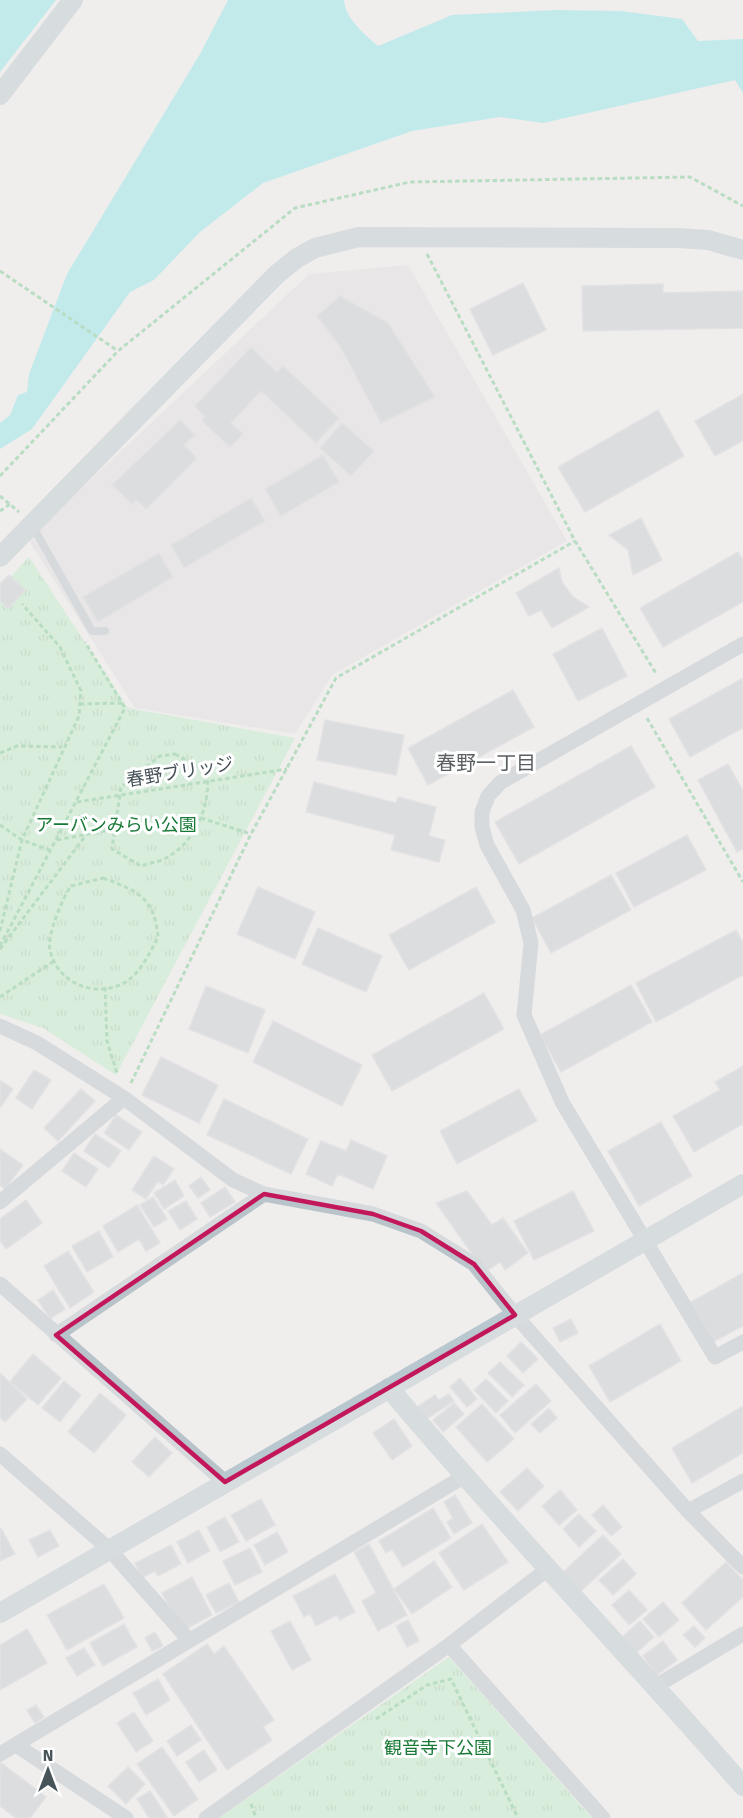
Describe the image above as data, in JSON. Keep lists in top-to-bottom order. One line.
{"streets":{"path":["春野ブリッジ"]},"districts":["春野一丁目"],"parks":["アーバンみらい公園","観音寺下公園"],"north":"top"}
